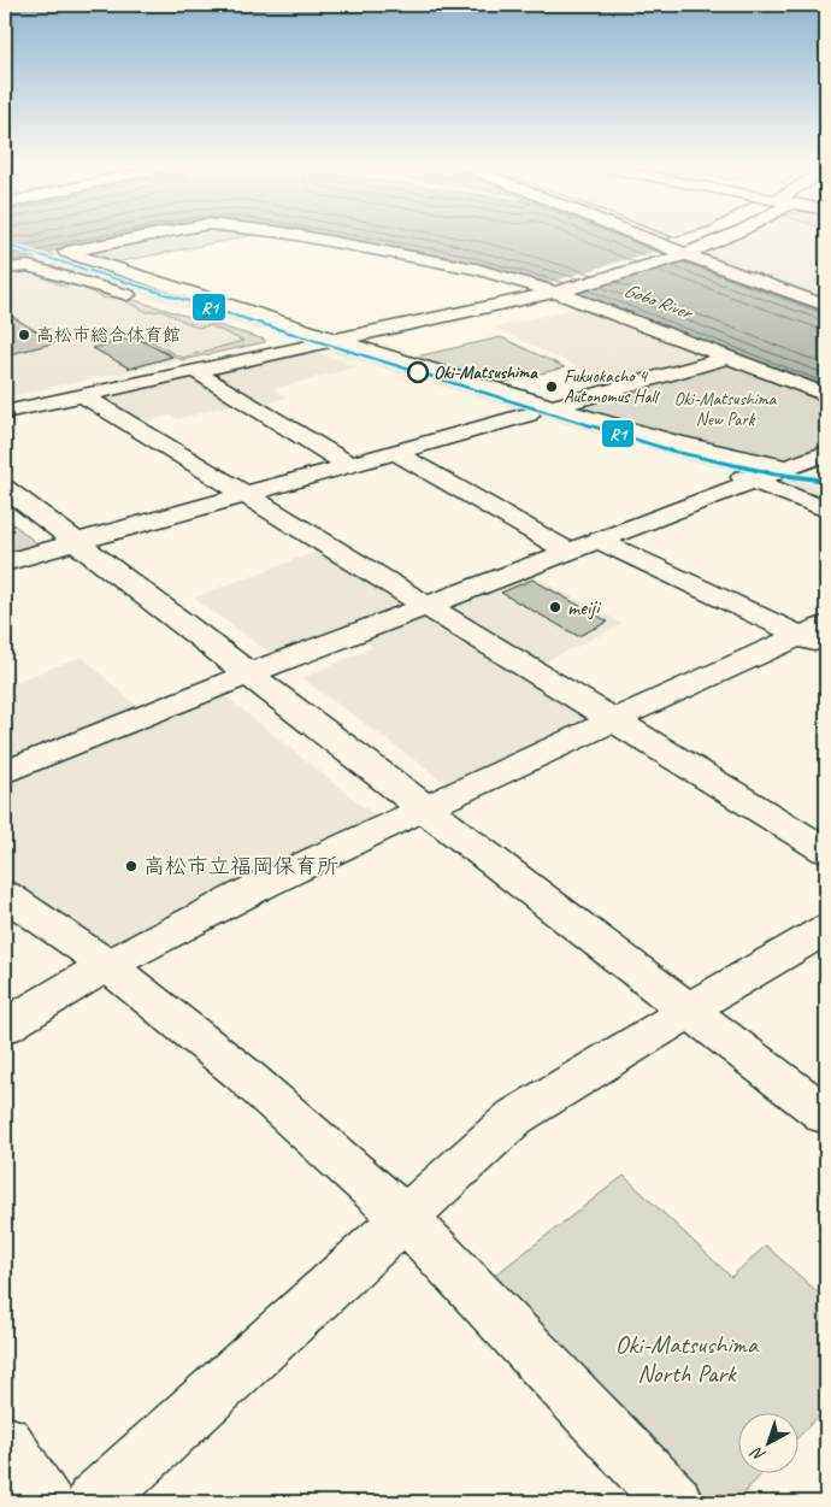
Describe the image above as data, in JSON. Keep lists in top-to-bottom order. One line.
{"water":["Gobo River"],"parks":["Oki-Matsushima New Park","Oki-Matsushima North Park"],"places":["高松市総合体育館","Oki-Matsushima","Fukuokacho 4 Autonomus Hall","meiji","高松市立福岡保育所"],"lines":["transit line R1"],"north":"bottom left"}
